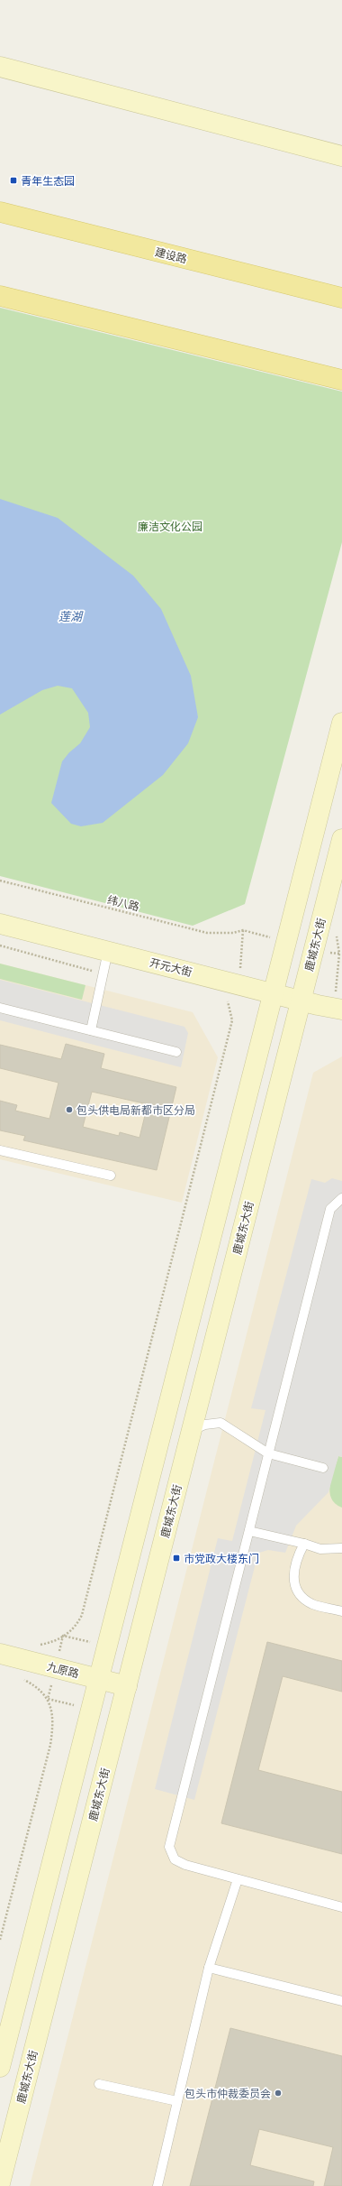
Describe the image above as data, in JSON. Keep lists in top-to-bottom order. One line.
{"streets":{"main road":["建设路","鹿城东大街","开元大街","九原路"],"path":["纬八路"]},"crossings":[["鹿城东大街","开元大街"],["鹿城东大街","九原路"]],"water":["莲湖"],"parks":["廉洁文化公园"],"places":{"transit":["青年生态园","市党政大楼东门"],"other":["包头供电局新都市区分局","包头市仲裁委员会"]}}
